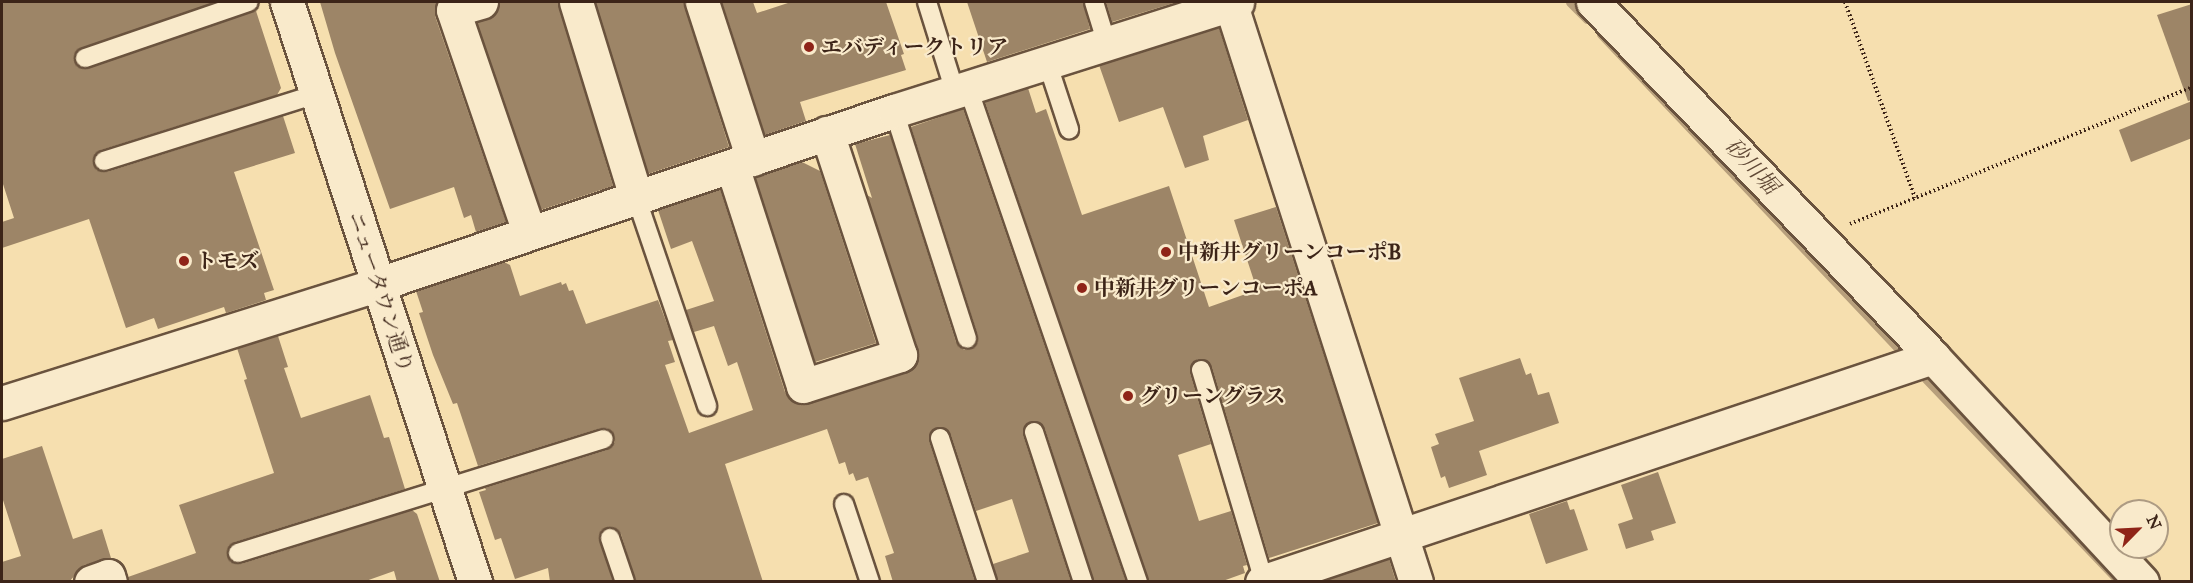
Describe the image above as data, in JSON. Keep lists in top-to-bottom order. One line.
{"streets":{"street":["ニュータウン通り"]},"water":["砂川堀"],"places":["エバディークトリア","中新井グリーンコーポB","トモズ","中新井グリーンコーポA","グリーングラス"],"north":"top right"}
